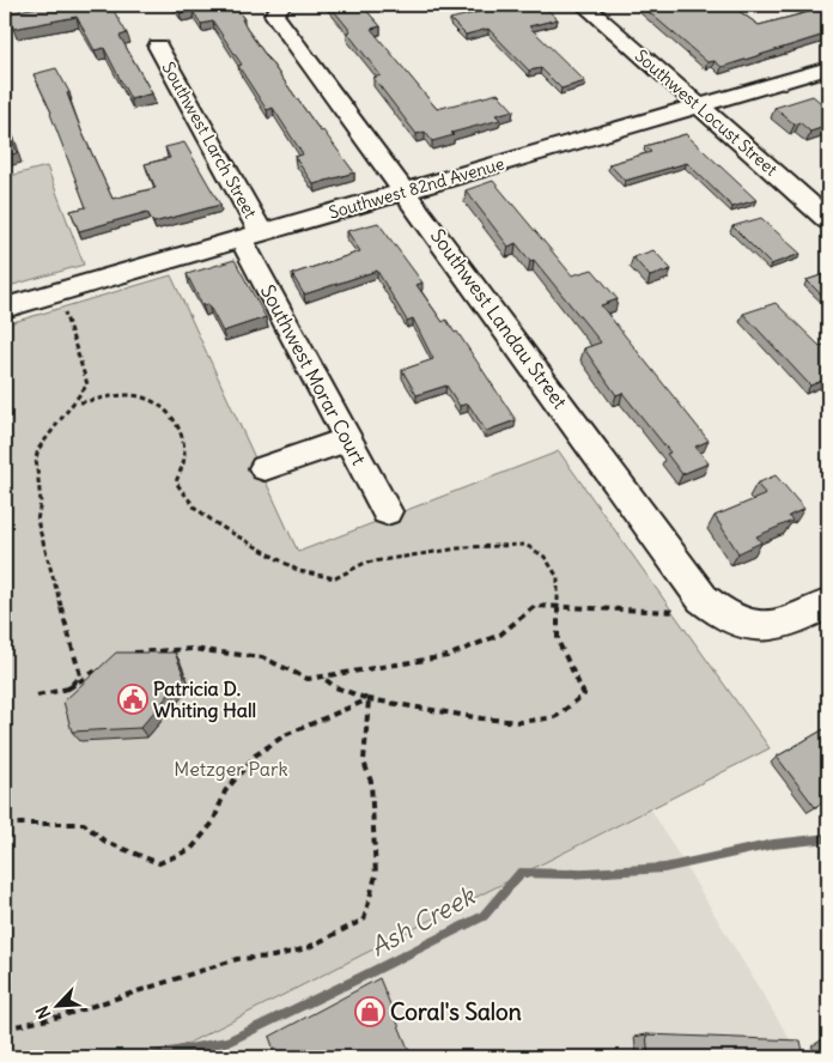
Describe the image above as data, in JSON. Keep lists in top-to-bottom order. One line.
{"streets":{"street":["Southwest Locust Street","Southwest Larch Street","Southwest 82nd Avenue","Southwest Landau Street","Southwest Morar Court"]},"crossings":[["Southwest Locust Street","Southwest 82nd Avenue"],["Southwest Larch Street","Southwest 82nd Avenue"],["Southwest Larch Street","Southwest Morar Court"],["Southwest 82nd Avenue","Southwest Landau Street"],["Southwest 82nd Avenue","Southwest Morar Court"]],"water":["Ash Creek"],"parks":["Metzger Park"],"places":{"public building":["Patricia D. Whiting Hall"],"shop":["Coral's Salon"]},"north":"bottom left"}
